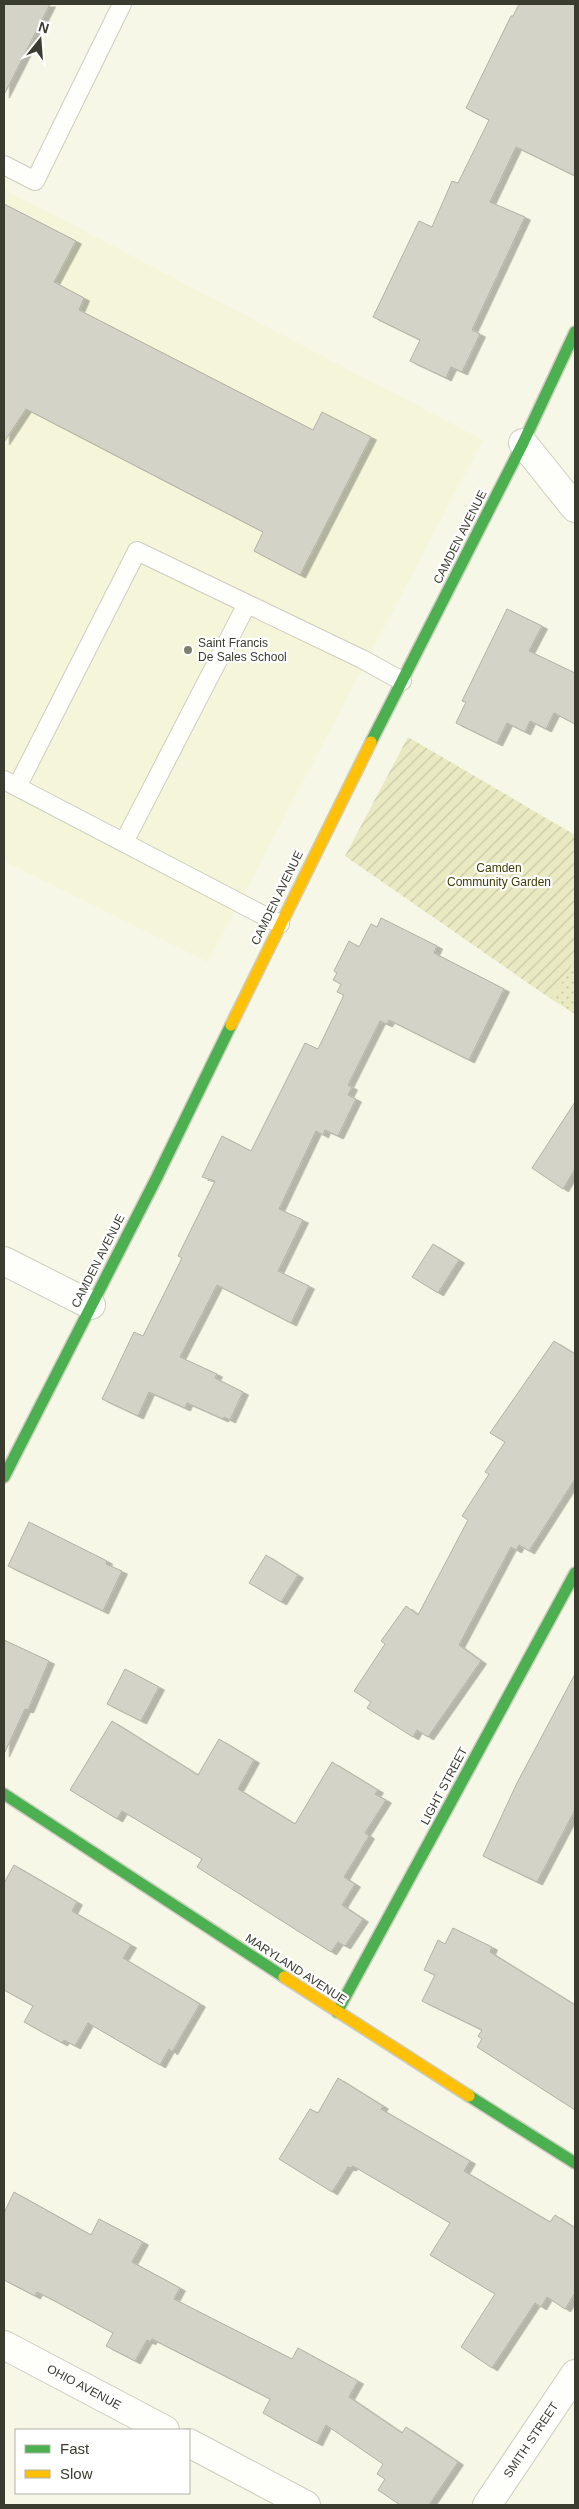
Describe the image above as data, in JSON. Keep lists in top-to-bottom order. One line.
{"streets":{"street":["CAMDEN AVENUE","LIGHT STREET","MARYLAND AVENUE","OHIO AVENUE","SMITH STREET"]},"crossings":[["LIGHT STREET","MARYLAND AVENUE"]],"parks":["Camden Community Garden"],"places":["Saint Francis De Sales School"],"legend":["Fast","Slow"],"north":"top"}
